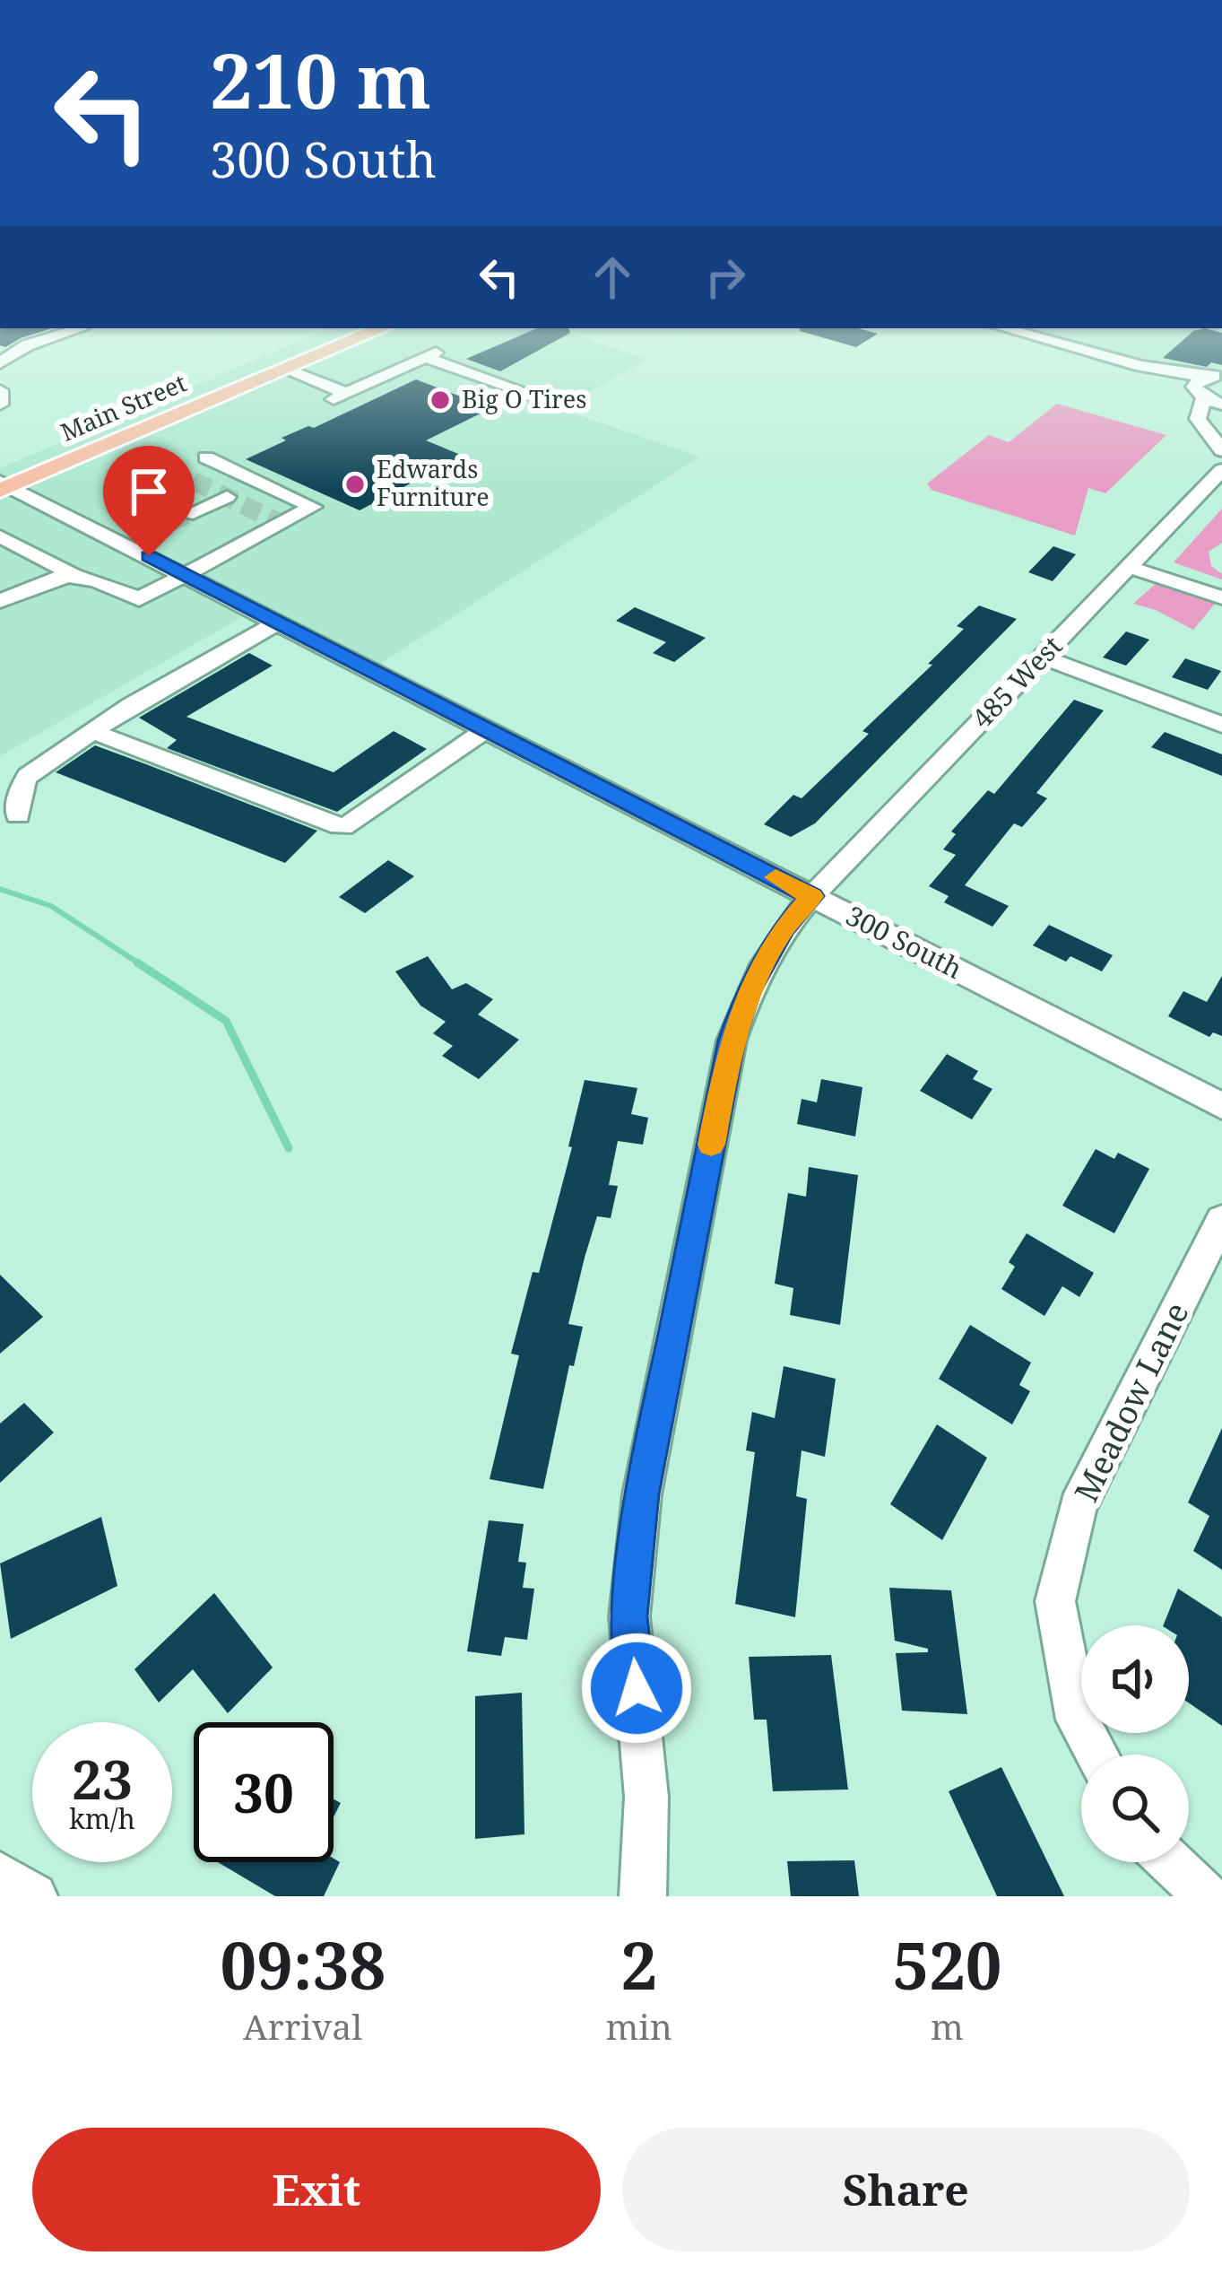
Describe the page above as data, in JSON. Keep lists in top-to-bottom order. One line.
{"streets":{"main road":["Main Street"],"street":["485 West","300 South","Meadow Lane"]},"crossings":[["Main Street","300 South"],["485 West","300 South"]],"places":["Big O Tires","Edwards Furniture"],"page":{"turn":["210 m","300 South"],"speed":"23 km/h","limit":"30","eta":["09:38","Arrival","2","min","520","m"],"buttons":["Exit","Share"]}}
